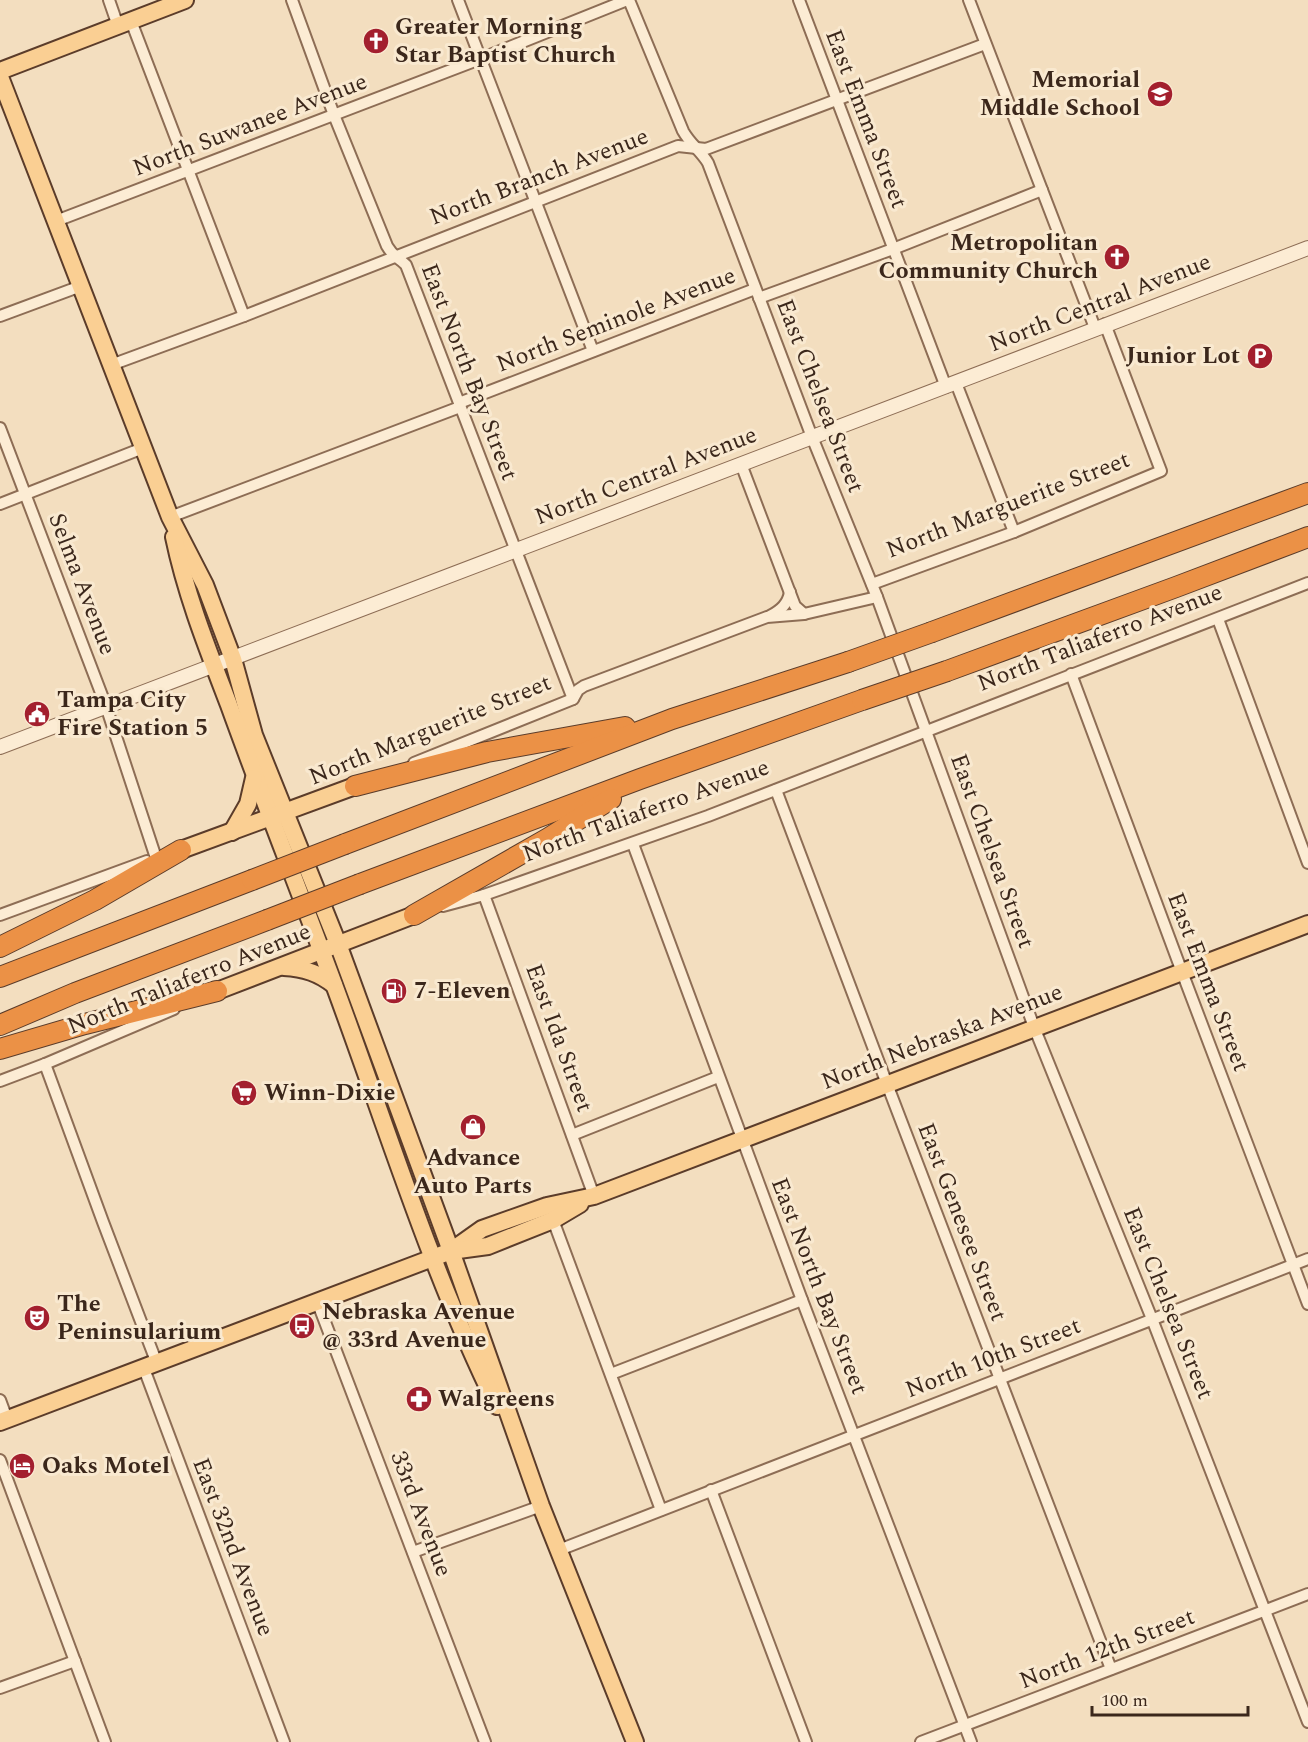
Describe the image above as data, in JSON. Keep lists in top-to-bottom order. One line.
{"streets":{"main road":["North Marguerite Street","North Taliaferro Avenue","North Nebraska Avenue"],"street":["East Emma Street","North Suwanee Avenue","North Branch Avenue","North Central Avenue","North Seminole Avenue","East North Bay Street","East Chelsea Street","Selma Avenue","East Ida Street","East Genesee Street","North 10th Street","33rd Avenue","East 32nd Avenue","North 12th Street"]},"crossings":[["East Emma Street","North Branch Avenue"],["East Emma Street","North Central Avenue"],["East Emma Street","North Seminole Avenue"],["East Emma Street","North Marguerite Street"],["East Emma Street","North Taliaferro Avenue"],["East Emma Street","North Nebraska Avenue"],["East Emma Street","North 10th Street"],["North Suwanee Avenue","East North Bay Street"],["North Suwanee Avenue","East Chelsea Street"],["North Branch Avenue","East North Bay Street"],["North Branch Avenue","East Chelsea Street"],["North Central Avenue","East North Bay Street"],["North Central Avenue","East Chelsea Street"],["North Central Avenue","North Marguerite Street"],["North Central Avenue","Selma Avenue"],["North Seminole Avenue","East North Bay Street"],["North Seminole Avenue","East Chelsea Street"],["East North Bay Street","North Marguerite Street"],["East North Bay Street","North Taliaferro Avenue"],["East North Bay Street","North Nebraska Avenue"],["East North Bay Street","North 10th Street"],["East North Bay Street","North 12th Street"],["East Chelsea Street","North Marguerite Street"],["East Chelsea Street","North Taliaferro Avenue"],["East Chelsea Street","North Nebraska Avenue"],["East Chelsea Street","North 10th Street"],["East Chelsea Street","North 12th Street"],["North Marguerite Street","Selma Avenue"],["North Taliaferro Avenue","East Ida Street"],["North Taliaferro Avenue","East Genesee Street"],["North Taliaferro Avenue","East 32nd Avenue"],["North Nebraska Avenue","East Ida Street"],["North Nebraska Avenue","East Genesee Street"],["North Nebraska Avenue","33rd Avenue"],["North Nebraska Avenue","East 32nd Avenue"],["East Genesee Street","North 10th Street"],["East Genesee Street","North 12th Street"]],"places":{"church":["Greater Morning Star Baptist Church","Metropolitan Community Church"],"school or university":["Memorial Middle School"],"parking":["Junior Lot"],"public building":["Tampa City Fire Station 5"],"fuel station":["7-Eleven"],"supermarket":["Winn-Dixie"],"shop":["Advance Auto Parts"],"theatre":["The Peninsularium"],"bus stop":["Nebraska Avenue @ 33rd Avenue"],"pharmacy":["Walgreens"],"hotel":["Oaks Motel"]},"scale_bar":"100 m"}
